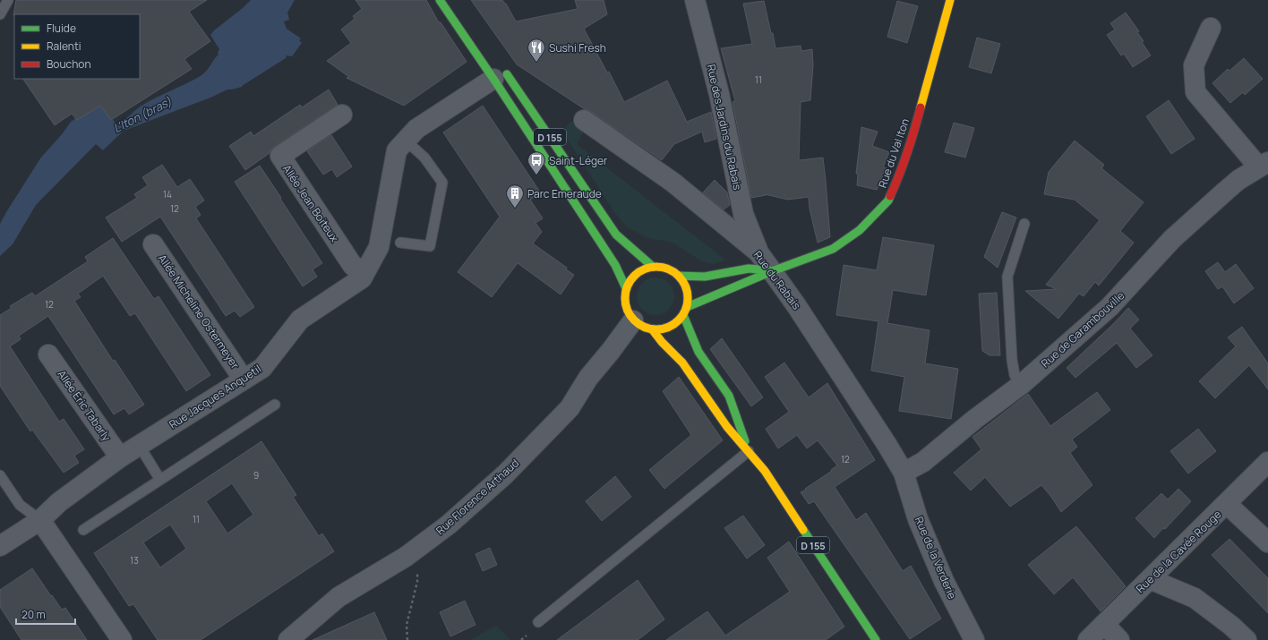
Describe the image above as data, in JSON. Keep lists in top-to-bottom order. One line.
{"streets":{"main road":["D 155","Rue du Val Iton"],"street":["Rue des Jardins du Rabais","Allée Jean Boiteux","Rue du Rabais","Allée Micheline Ostermeyer","Rue de Garambouville","Rue Jacques Anquetil","Allée Éric Tabarly","Rue Florence Arthaud","Rue de la Cavée Rouge","Rue de la Verderie"]},"crossings":[["Rue des Jardins du Rabais","Rue du Rabais"],["D 155","Rue du Val Iton"],["D 155","Rue Jacques Anquetil"],["D 155","Rue Florence Arthaud"],["Rue du Val Iton","Rue du Rabais"],["Rue du Val Iton","Rue Florence Arthaud"],["Allée Jean Boiteux","Rue Jacques Anquetil"],["Rue du Rabais","Rue de Garambouville"],["Rue du Rabais","Rue de la Verderie"],["Allée Micheline Ostermeyer","Rue Jacques Anquetil"],["Rue de Garambouville","Rue de la Verderie"],["Rue Jacques Anquetil","Allée Éric Tabarly"]],"water":["L'Iton (bras)"],"places":{"restaurant":["Sushi Fresh"],"bus stop":["Saint-Léger"],"building":["Parc Emeraude"]},"house_numbers":["11","14","12","12","12","9","11","13"],"legend":["Fluide","Ralenti","Bouchon"],"scale_bar":"20 m"}
